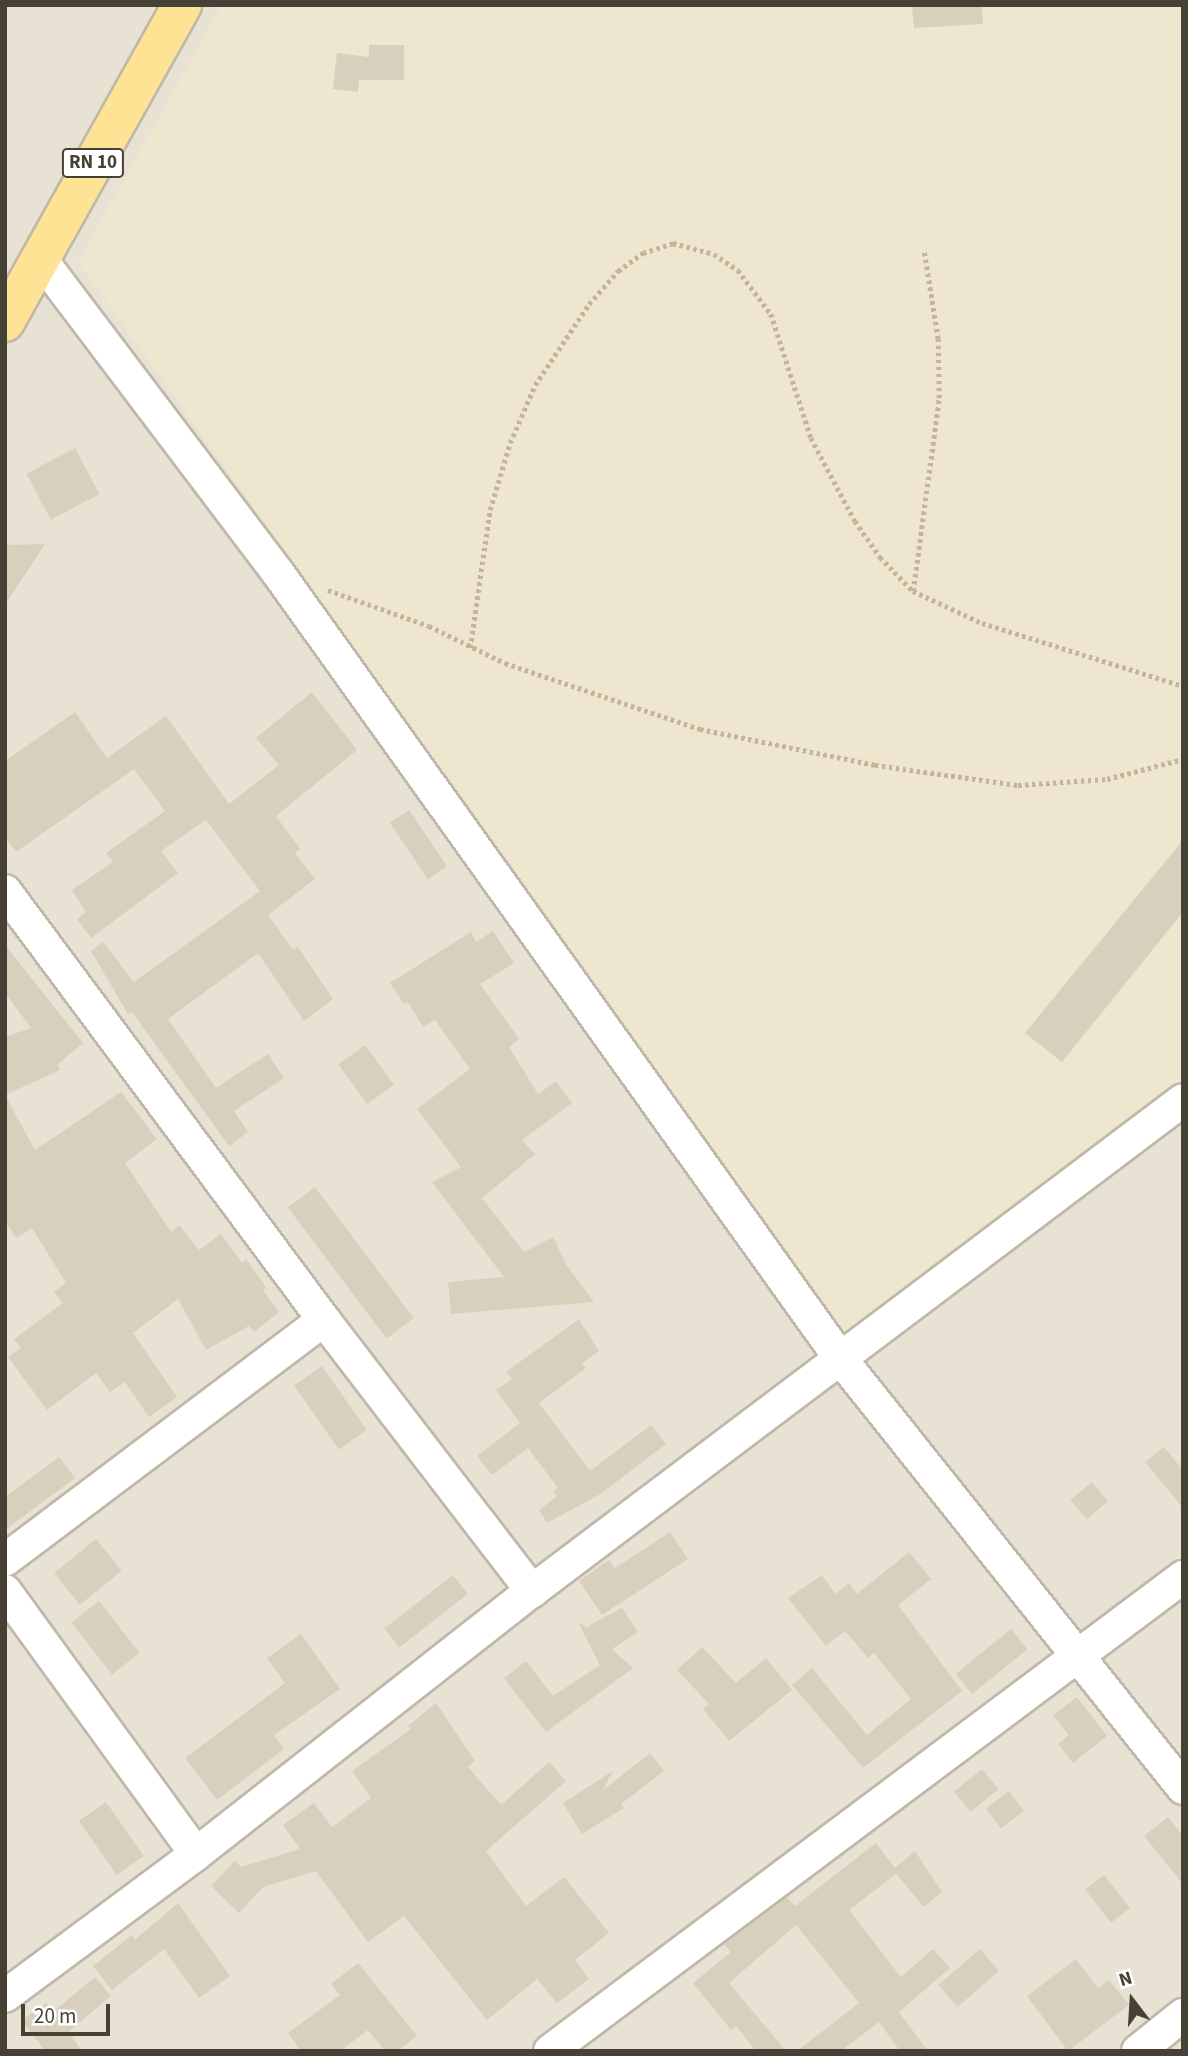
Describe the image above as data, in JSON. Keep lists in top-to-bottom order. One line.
{"streets":{"main road":["RN 10"]},"scale_bar":"20 m","north":"top"}
